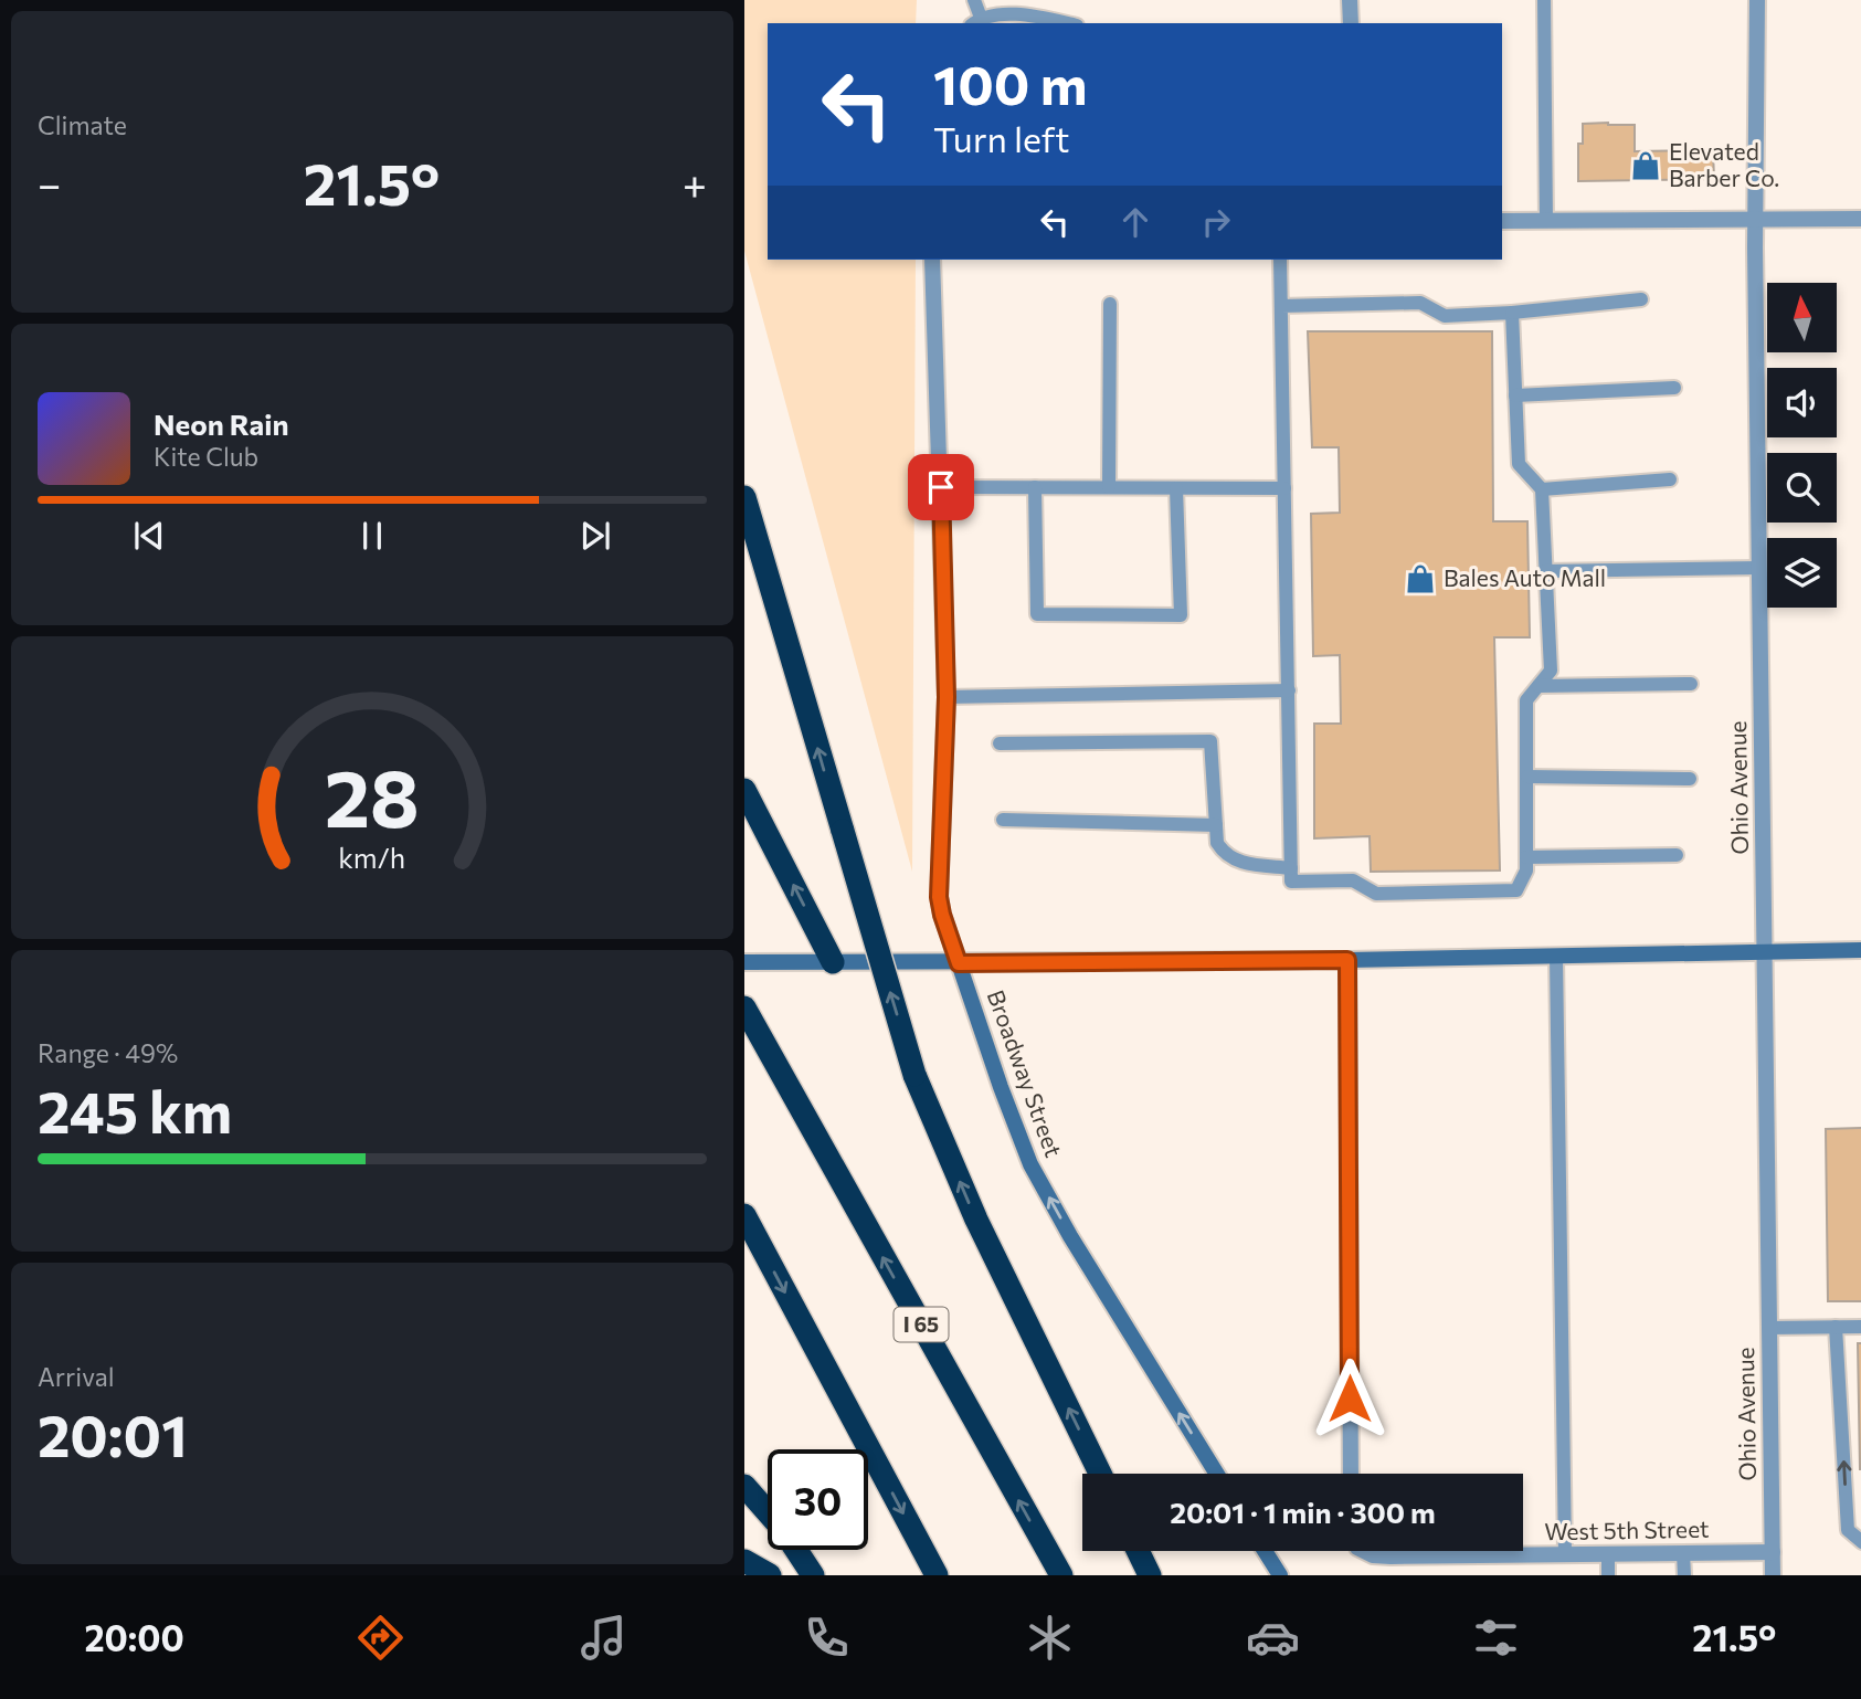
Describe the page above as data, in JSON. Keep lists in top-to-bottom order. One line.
{"streets":{"highway":["I 65"],"street":["Ohio Avenue","Broadway Street","West 5th Street"]},"crossings":[["Ohio Avenue","West 5th Street"]],"one_way":["Broadway Street"],"places":{"shop":["Elevated Barber Co.","Bales Auto Mall"]},"north":"top","page":{"tile":["Climate",["Range · 49%","245 km"],["Arrival","20:01"]],"turn":["100 m","Turn left"],"heat":["−","21.5°","+"],"song":["Neon Rain","Kite Club"],"limit":"30","trip":"20:01 · 1 min · 300 m","tabs":["20:00","21.5°"],"gauge":["28","km/h"]}}
